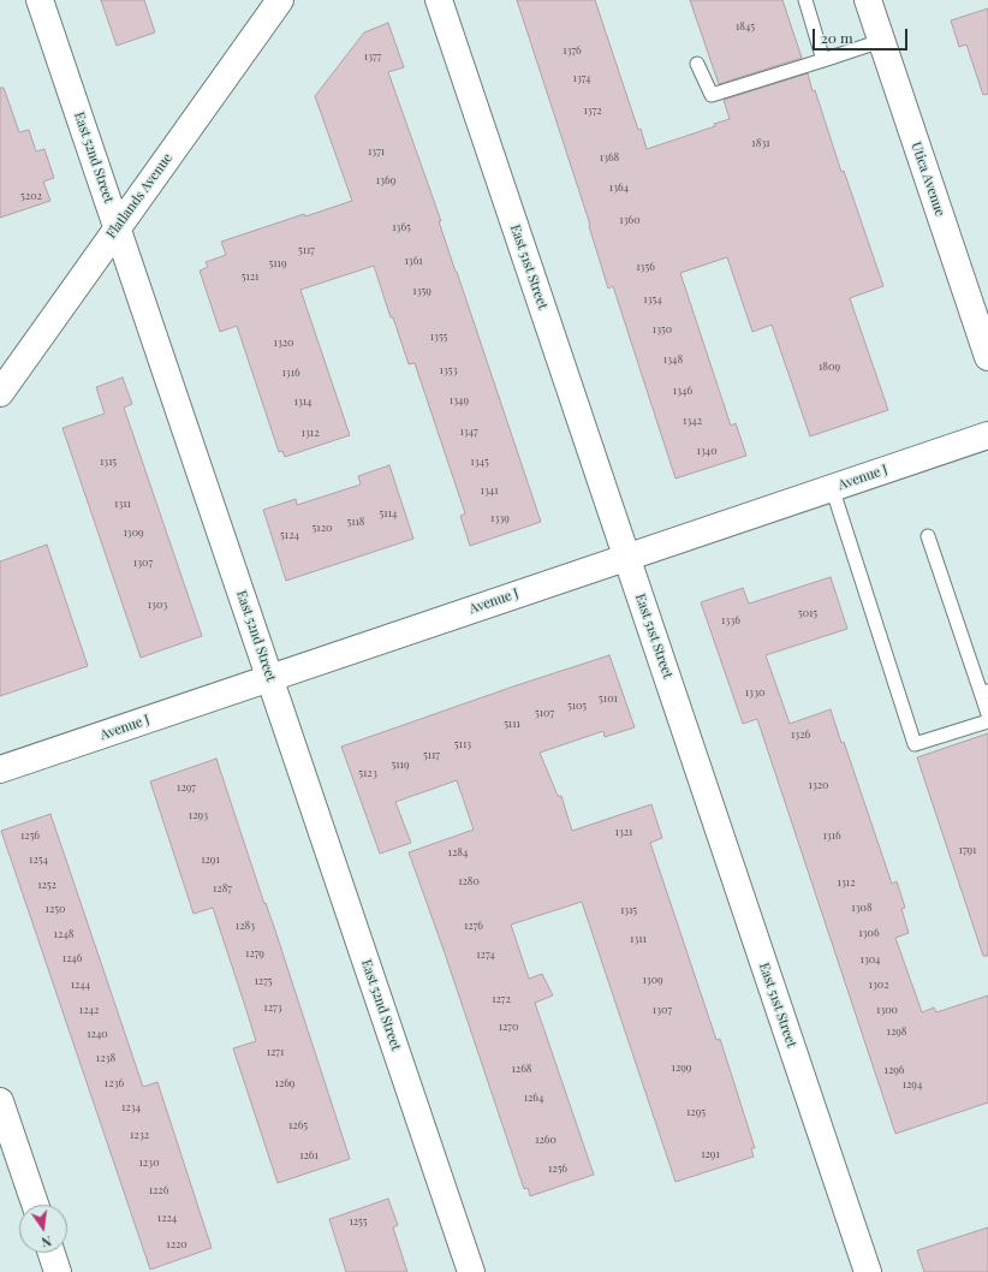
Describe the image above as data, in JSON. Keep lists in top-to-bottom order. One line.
{"streets":{"street":["East 52nd Street","Utica Avenue","Flatlands Avenue","East 51st Street","Avenue J"]},"crossings":[["East 52nd Street","Flatlands Avenue"],["East 52nd Street","Avenue J"],["East 51st Street","Avenue J"]],"house_numbers":["1845","1376","1377","1374","1372","1831","1371","1368","1369","1364","5202","1360","1365","5117","1361","5119","1356","5121","1359","1354","1350","1355","1320","1348","1809","1353","1316","1346","1349","1314","1342","1347","1312","1340","1315","1345","1341","1311","5114","1339","5118","5120","1309","5124","1307","1303","5015","1336","1330","5101","5105","5107","5111","1326","5113","5117","5119","5123","1320","1297","1293","1321","1256","1316","1791","1284","1254","1291","1280","1312","1252","1287","1308","1250","1315","1283","1276","1306","1248","1311","1279","1274","1246","1304","1309","1275","1244","1302","1272","1273","1242","1307","1300","1270","1298","1240","1271","1238","1299","1268","1296","1236","1269","1294","1264","1234","1295","1265","1232","1260","1291","1261","1230","1256","1226","1224","1255","1220"],"scale_bar":"20 m","north":"bottom"}
